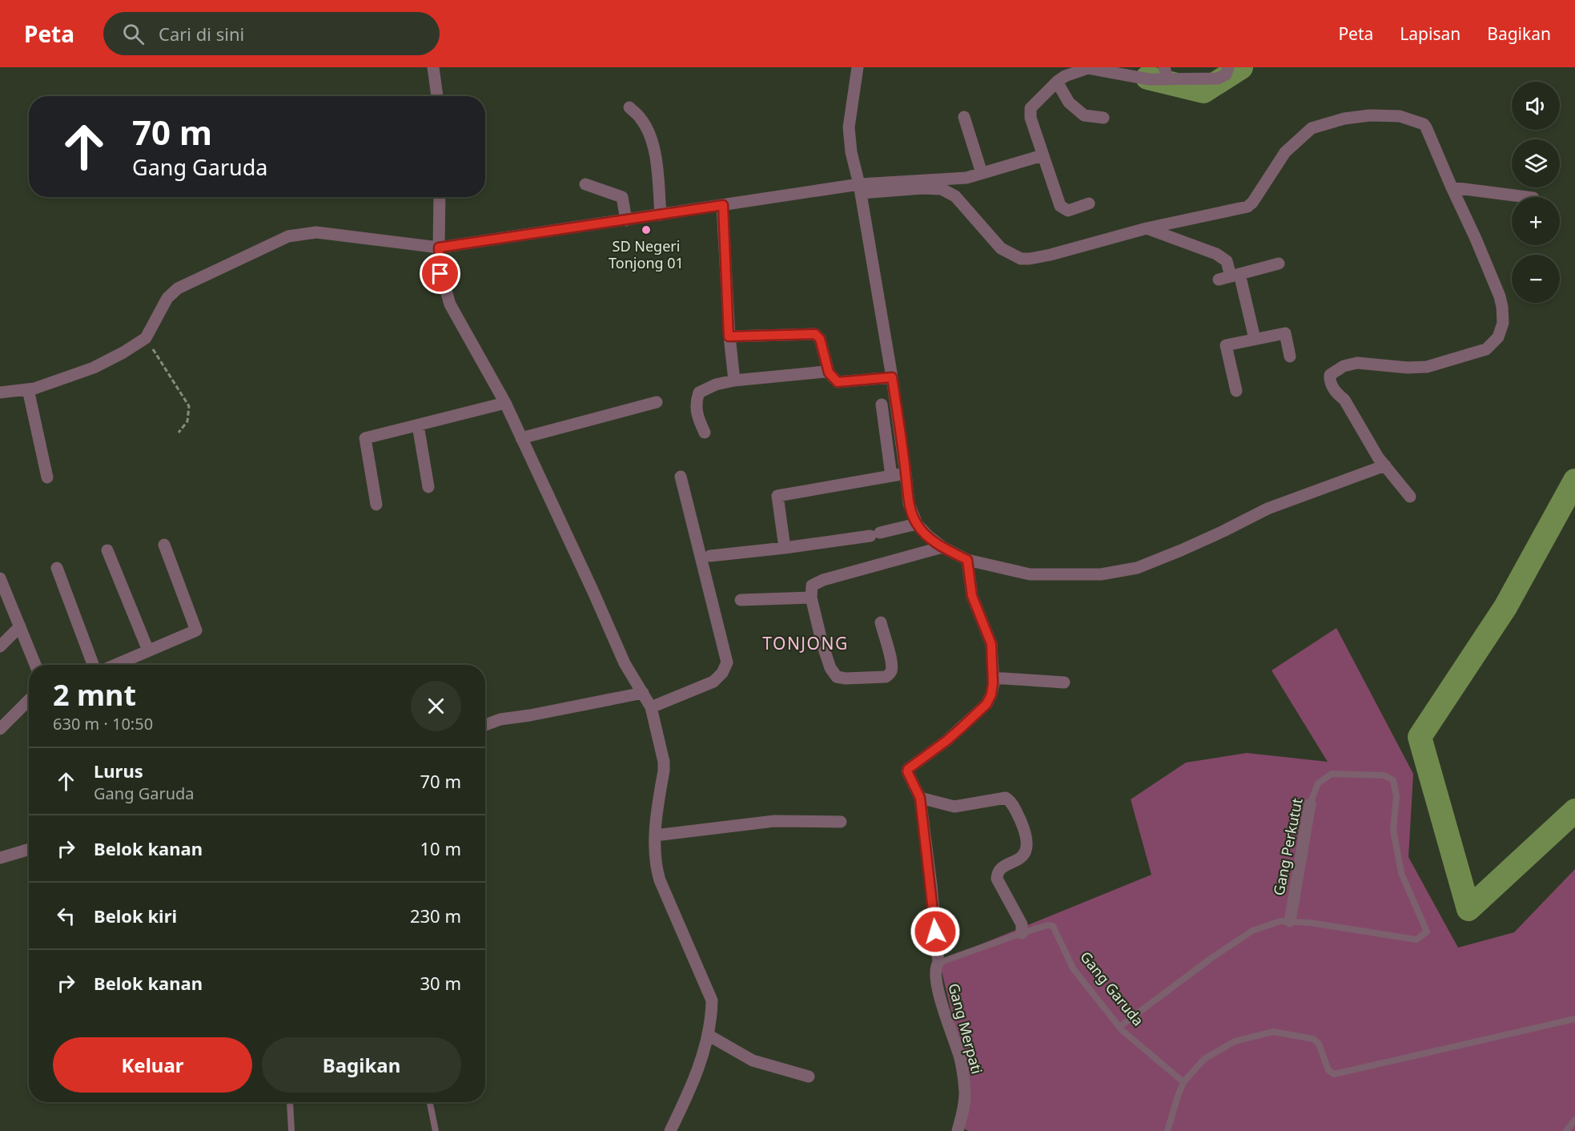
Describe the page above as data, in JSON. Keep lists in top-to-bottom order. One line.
{"streets":{"street":["Gang Perkutut","Gang Merpati"],"lane":["Gang Garuda"]},"crossings":[["Gang Perkutut","Gang Garuda"],["Gang Garuda","Gang Merpati"]],"districts":["TONJONG"],"places":["SD Negeri Tonjong 01"],"page":{"header":"Peta","search":"Cari di sini","nav":["Peta","Lapisan","Bagikan"],"map_buttons":["+","−"],"turn":["70 m","Gang Garuda"],"heading":["2 mnt","630 m · 10:50"],"list":[{"name":"Lurus","note":"Gang Garuda","value":"70 m"},{"name":"Belok kanan","value":"10 m"},{"name":"Belok kiri","value":"230 m"},{"name":"Belok kanan","value":"30 m"}],"buttons":["Keluar","Bagikan"]}}
